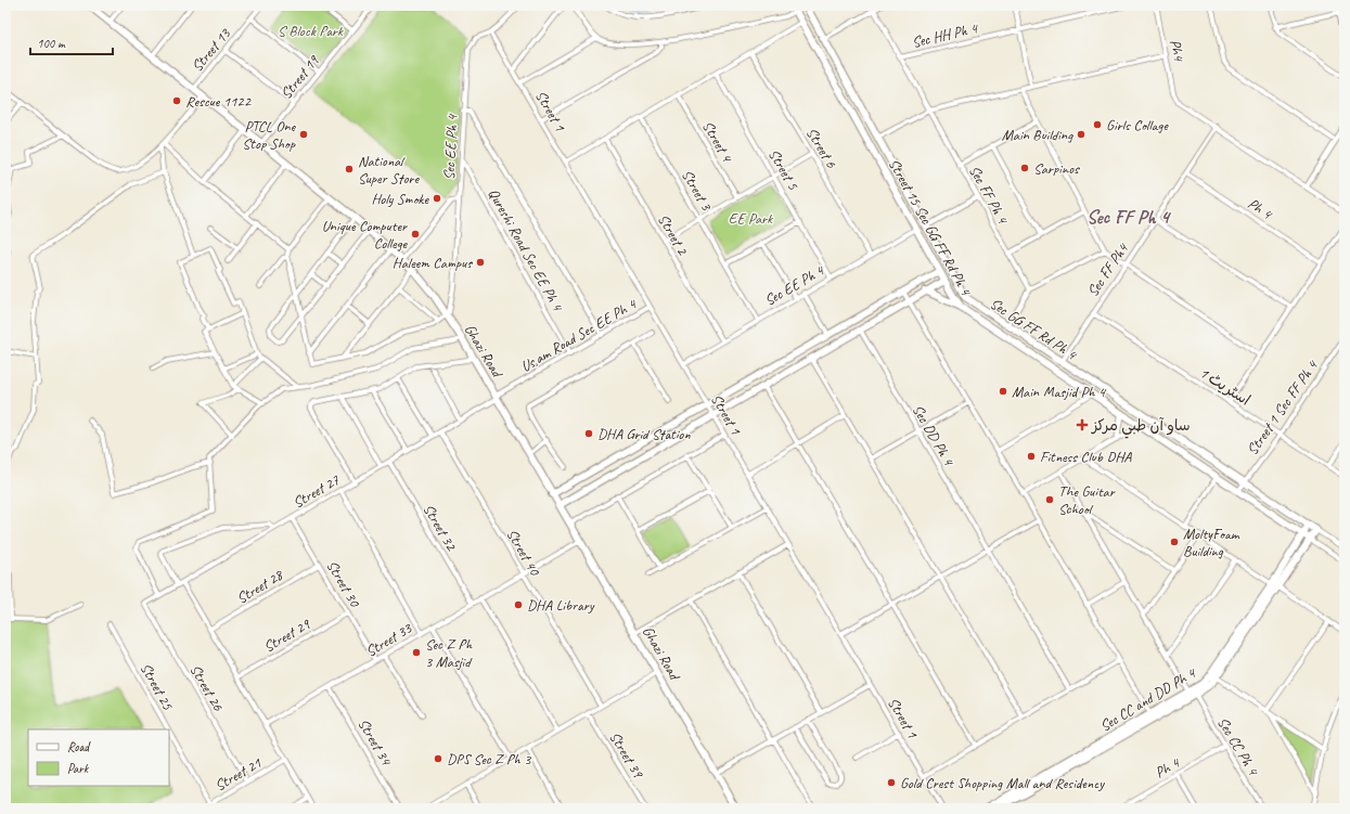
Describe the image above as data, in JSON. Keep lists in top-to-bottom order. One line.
{"streets":{"main road":["Street 15 Sec GG FF Rd Ph 4","Sec GG FF Rd Ph 4","Ghazi Road","Sec CC and DD Ph 4"],"street":["Sec HH Ph 4","Street 13","Ph4","Street 19","Street 1","Street 4","Sec EE Ph 4","Street 6","Street 5","Street 3","Sec FF Ph 4","Ph 4","Street 2","Qureshi Road Sec EE Ph 4","Sec FF Ph4","Us,am Road Sec EE Ph 4","اسٹریٹ 1","Street 1 Sec FF Ph 4","Sec DD Ph 4","Street 27","Street 32","Street 40","Street 30","Street 28","Street 29","Street 33","Street 25","Street 26","Street 34","Sec CC Ph 4","Street 39","Street 21"]},"crossings":[["Sec HH Ph 4","Sec FF Ph 4"],["Street 13","Ghazi Road"],["Ph4","Sec FF Ph4"],["Street 19","Ghazi Road"],["Street 1","Sec EE Ph 4"],["Street 1","Us,am Road Sec EE Ph 4"],["Sec EE Ph 4","Street 6"],["Sec EE Ph 4","Street 5"],["Sec EE Ph 4","Street 3"],["Sec EE Ph 4","Street 15 Sec GG FF Rd Ph 4"],["Sec EE Ph 4","Street 2"],["Sec EE Ph 4","Qureshi Road Sec EE Ph 4"],["Sec EE Ph 4","Ghazi Road"],["Sec FF Ph 4","Sec FF Ph4"],["Ph 4","Sec FF Ph4"],["Ph 4","Sec CC Ph 4"],["Street 15 Sec GG FF Rd Ph 4","Street 1 Sec FF Ph 4"],["Street 15 Sec GG FF Rd Ph 4","Sec CC and DD Ph 4"],["Qureshi Road Sec EE Ph 4","Us,am Road Sec EE Ph 4"],["Sec FF Ph4","Sec GG FF Rd Ph 4"],["Sec FF Ph4","اسٹریٹ 1"],["Sec GG FF Rd Ph 4","Street 1 Sec FF Ph 4"],["Sec GG FF Rd Ph 4","Sec CC and DD Ph 4"],["Us,am Road Sec EE Ph 4","Ghazi Road"],["Us,am Road Sec EE Ph 4","Street 27"],["Ghazi Road","Street 27"],["Ghazi Road","Street 33"],["اسٹریٹ 1","Street 1 Sec FF Ph 4"],["Street 27","Street 32"],["Street 27","Street 40"],["Street 27","Street 30"],["Street 27","Street 26"],["Street 32","Street 33"],["Street 40","Street 33"],["Street 30","Street 28"],["Street 30","Street 29"],["Street 30","Street 33"],["Street 33","Street 34"],["Street 25","Street 21"],["Street 26","Street 21"],["Sec CC and DD Ph 4","Sec CC Ph 4"]],"districts":["Sec FF Ph 4"],"parks":["S Block Park","EE Park"],"places":{"other":["Rescue 1122","Girls Collage","PTCL One Stop Shop","Main Building","Sarpinos","National Super Store","Holy Smoke","Unique Computer College","Haleem Campus","Main Masjid Ph 4","DHA Grid Station","Fitness Club DHA","The Guitar School","MoltyFoam Building","DHA Library","Sec Z Ph 3 Masjid","DPS Sec Z Ph 3","Gold Crest Shopping Mall and Residency"],"health":["ساو آن طبي مرکز"]},"legend":["Road","Park"],"scale_bar":"100 m"}
